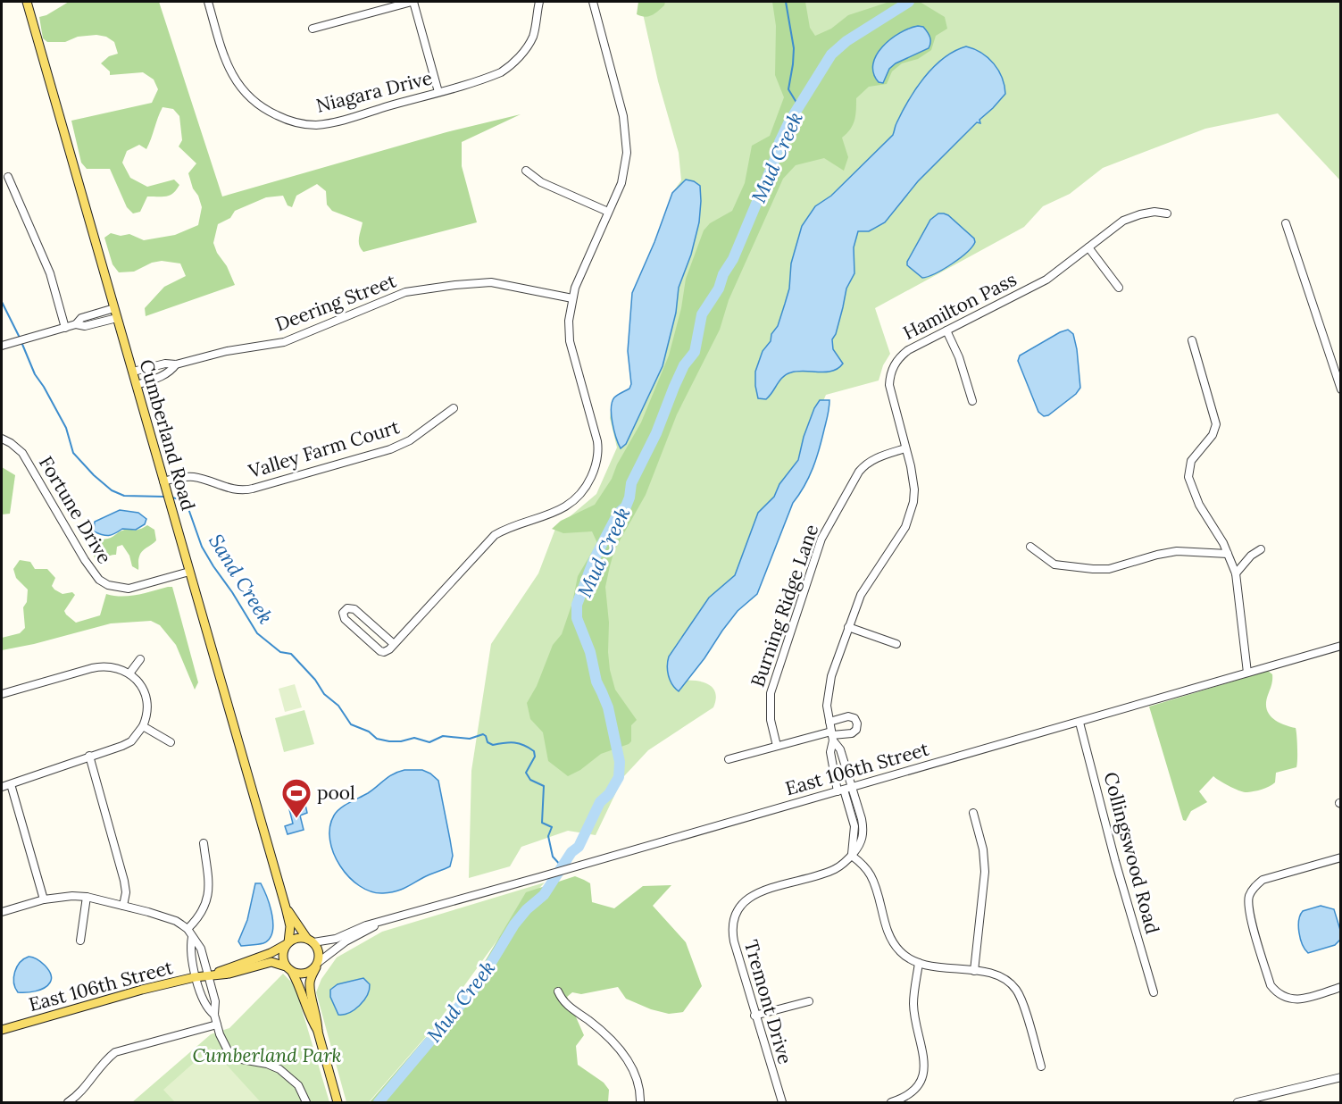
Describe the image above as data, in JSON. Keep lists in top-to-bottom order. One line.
{"streets":{"main road":["Cumberland Road","East 106th Street"],"street":["Niagara Drive","Deering Street","Hamilton Pass","Valley Farm Court","Fortune Drive","Burning Ridge Lane","Collingswood Road","Tremont Drive"]},"crossings":[["Deering Street","Cumberland Road"],["Hamilton Pass","Burning Ridge Lane"],["Hamilton Pass","East 106th Street"],["Hamilton Pass","Tremont Drive"],["Cumberland Road","Valley Farm Court"],["Cumberland Road","Fortune Drive"],["Cumberland Road","East 106th Street"],["East 106th Street","Collingswood Road"],["East 106th Street","Tremont Drive"]],"water":["Mud Creek","Sand Creek"],"parks":["Cumberland Park"],"places":{"sports":["pool"]}}
